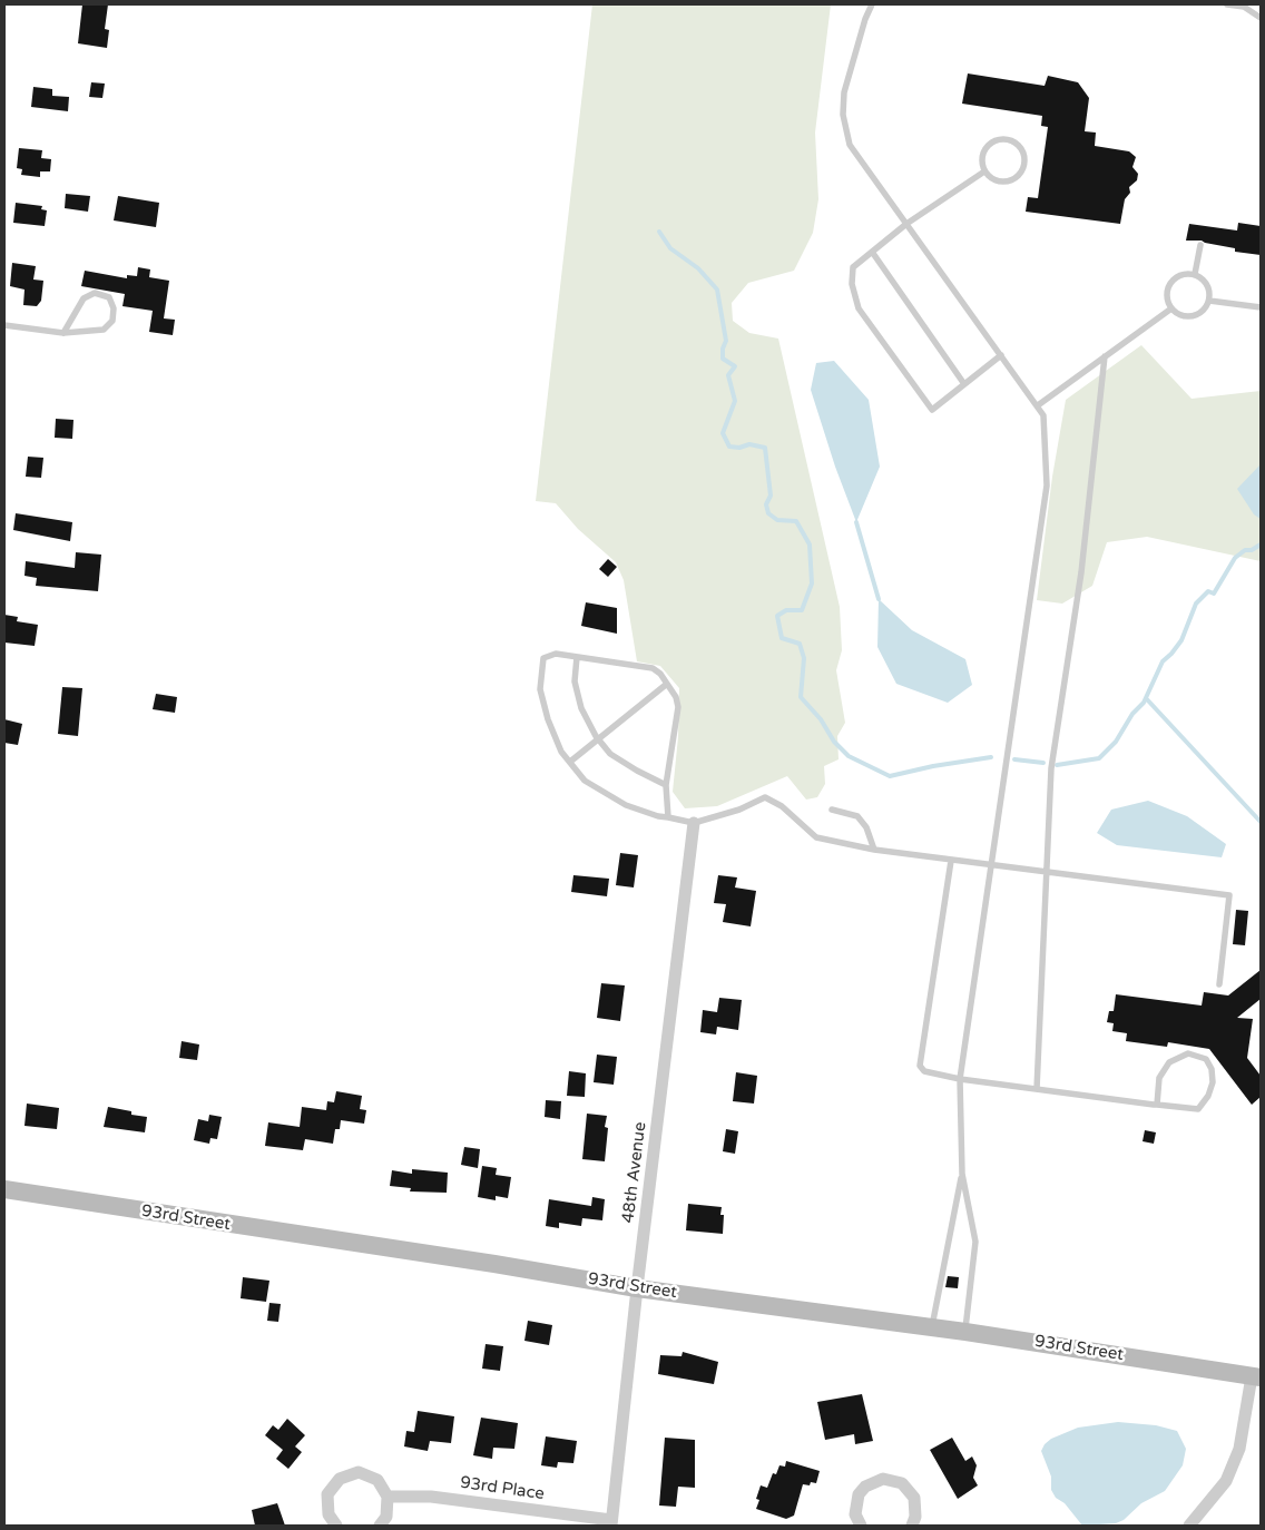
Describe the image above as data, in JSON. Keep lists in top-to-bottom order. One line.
{"streets":{"street":["48th Avenue","93rd Street","93rd Place"]},"crossings":[["48th Avenue","93rd Street"],["48th Avenue","93rd Place"]]}
